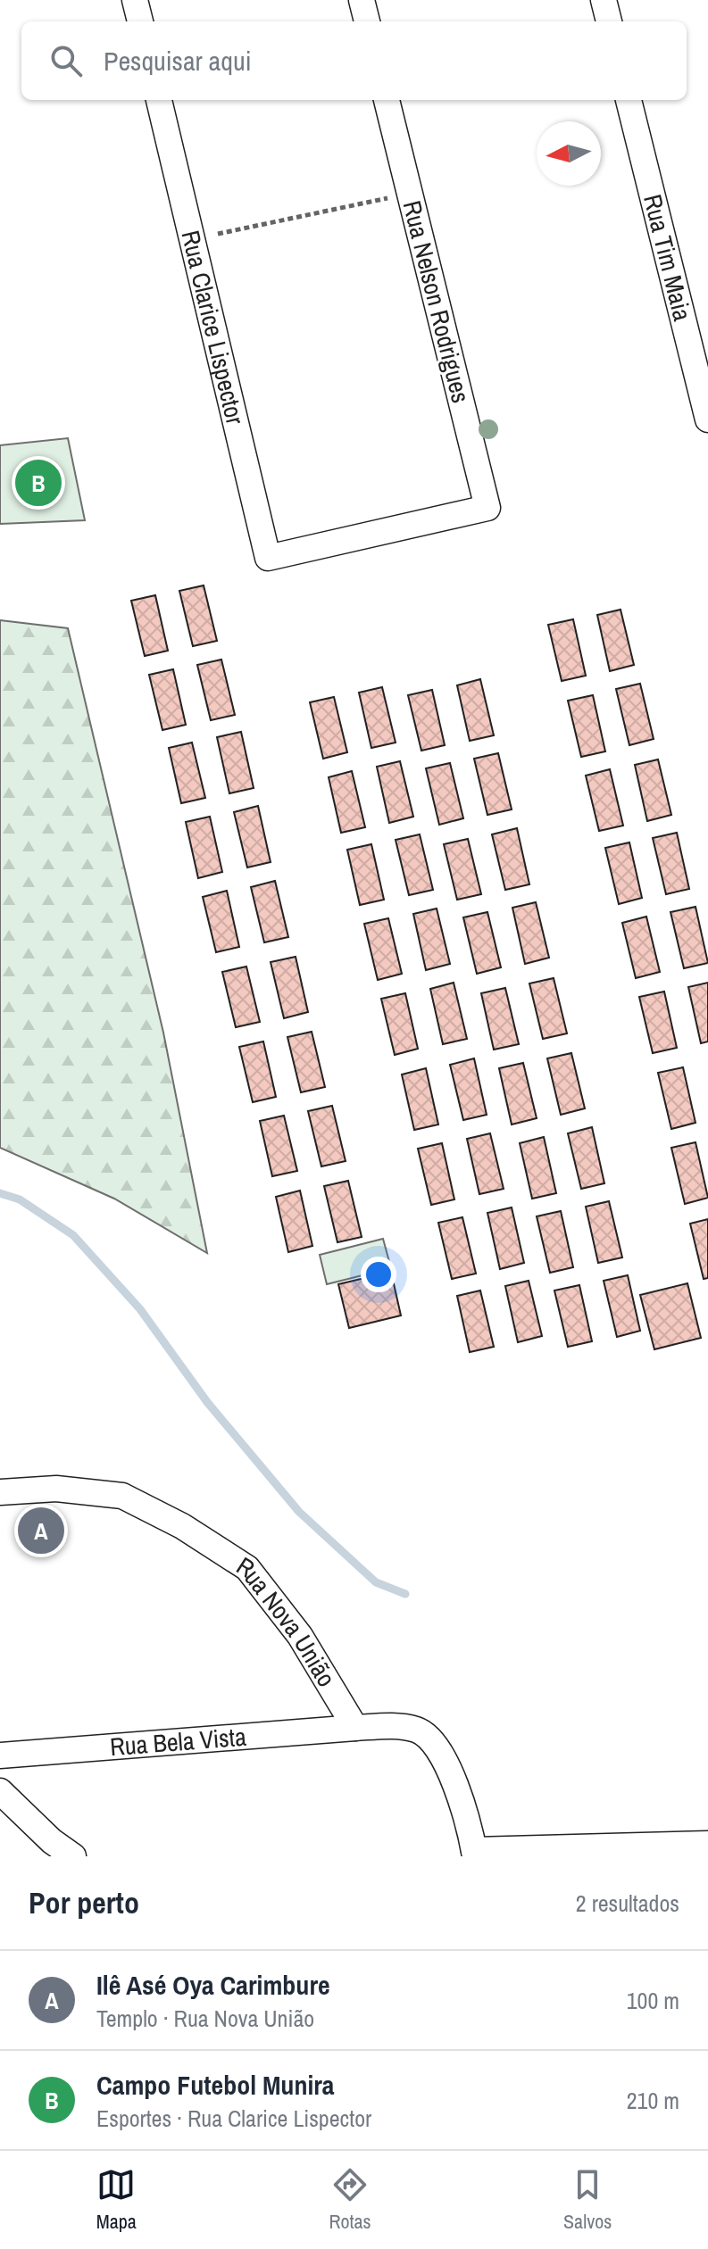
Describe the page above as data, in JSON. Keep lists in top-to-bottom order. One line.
{"streets":{"street":["Rua Tim Maia","Rua Nelson Rodrigues","Rua Clarice Lispector","Rua Nova União","Rua Bela Vista"]},"crossings":[["Rua Nelson Rodrigues","Rua Clarice Lispector"],["Rua Nova União","Rua Bela Vista"]],"north":"left","page":{"search":"Pesquisar aqui","pins":["B","A"],"heading":["Por perto","2 resultados"],"list":[{"mark":"A","name":"Ilê Asé Oya Carimbure","note":"Templo · Rua Nova União","value":"100 m"},{"mark":"B","name":"Campo Futebol Munira","note":"Esportes · Rua Clarice Lispector","value":"210 m"}],"nav":["Mapa","Rotas","Salvos"]}}
